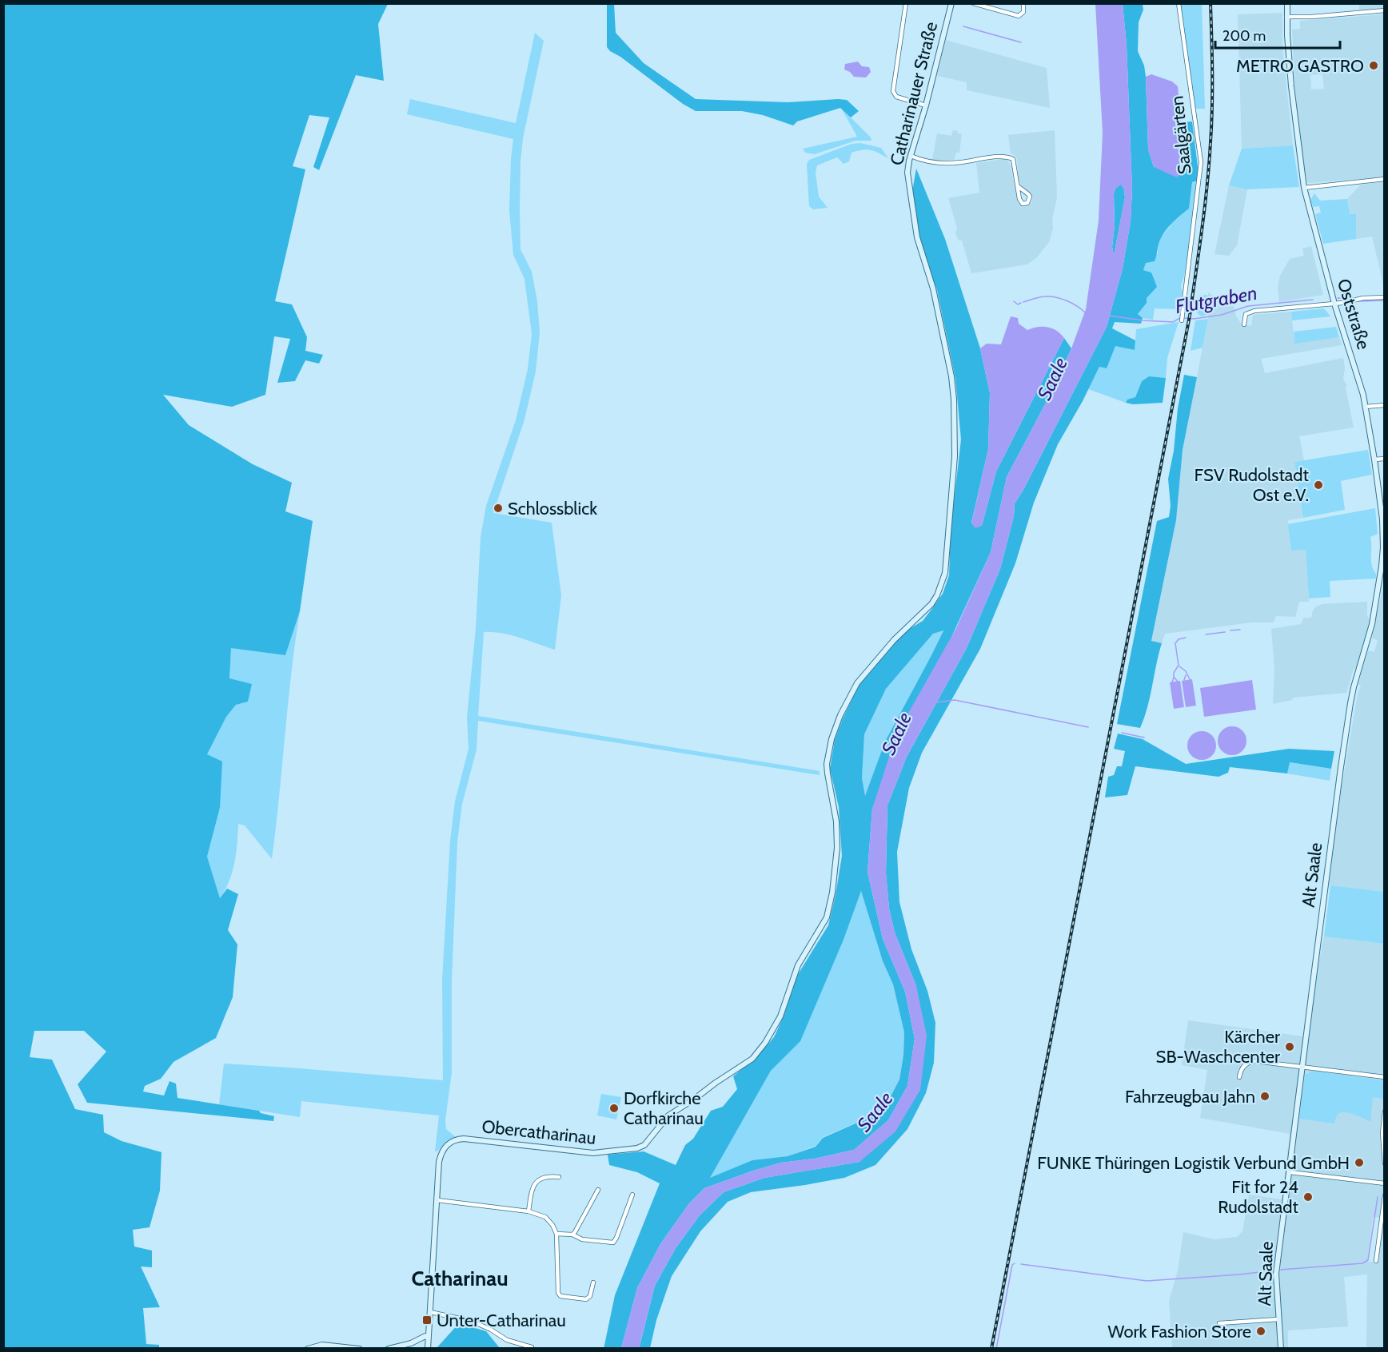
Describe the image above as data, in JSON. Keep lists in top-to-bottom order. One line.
{"streets":{"main road":["Catharinauer Straße","Oststraße","Alt Saale","Obercatharinau"],"street":["Saalgärten"]},"crossings":[["Catharinauer Straße","Obercatharinau"],["Oststraße","Alt Saale"]],"districts":["Catharinau"],"water":["Flutgraben","Saale"],"places":{"other":["METRO GASTRO","FSV Rudolstadt Ost e.V.","Schlossblick","Kärcher SB-Waschcenter","Fahrzeugbau Jahn","Dorfkirche Catharinau","FUNKE Thüringen Logistik Verbund GmbH","Fit for 24 Rudolstadt","Work Fashion Store"],"transit":["Unter-Catharinau"]},"scale_bar":"200 m"}
